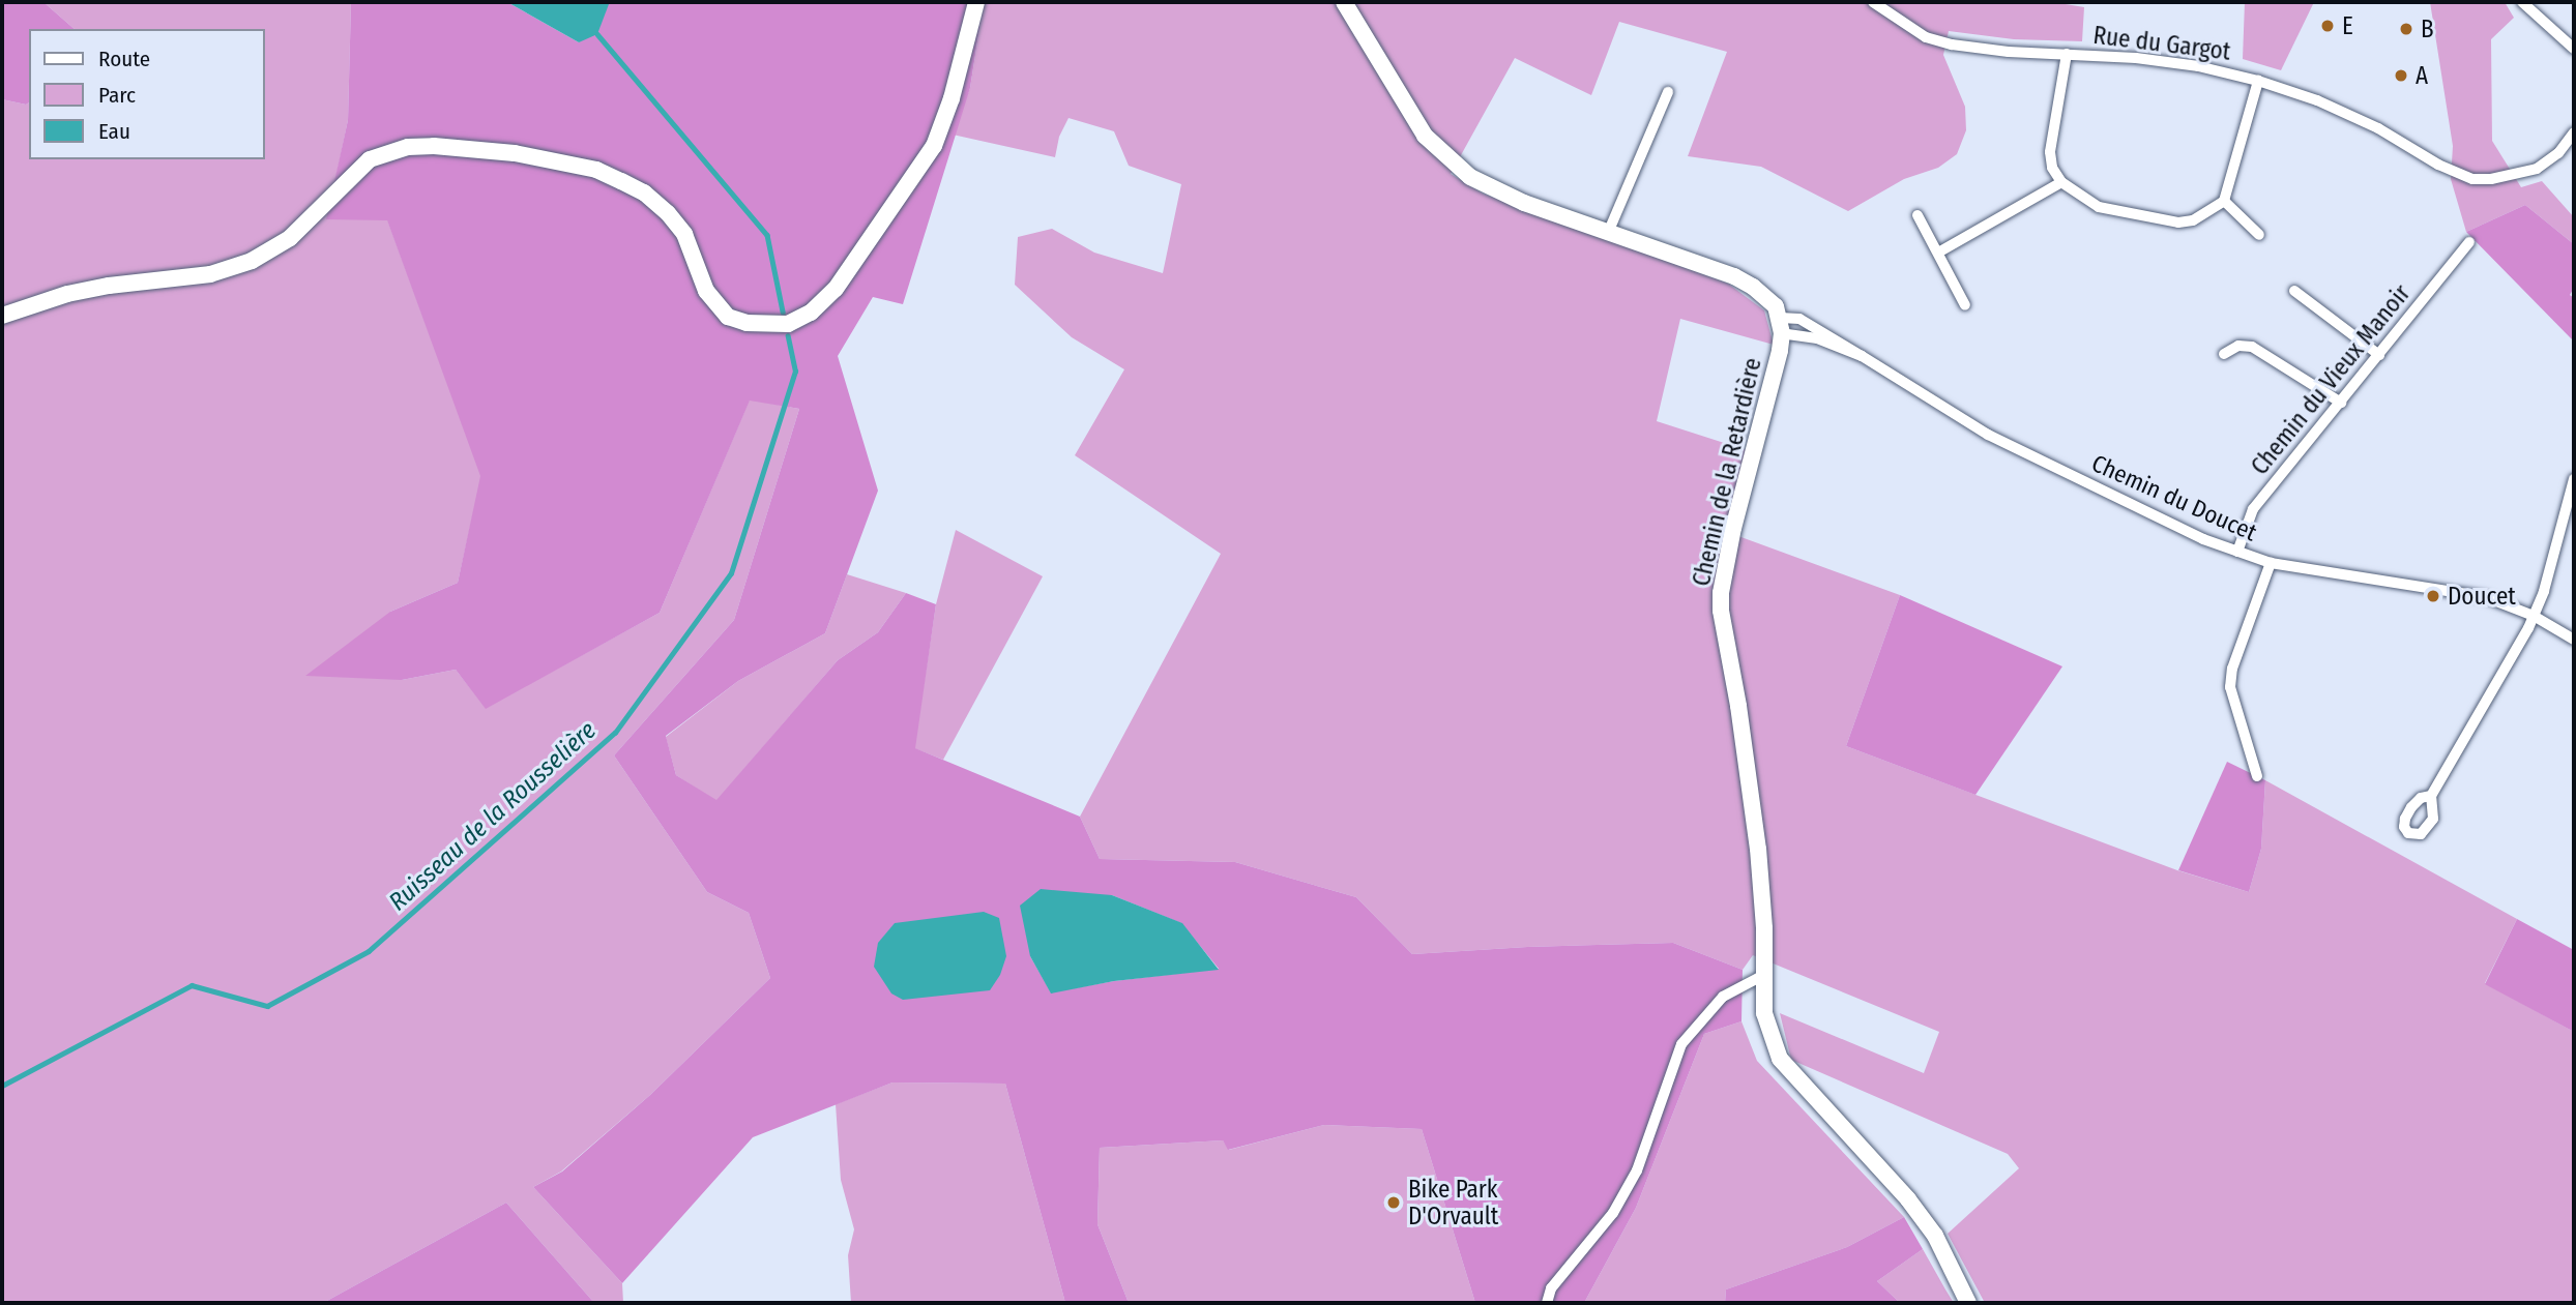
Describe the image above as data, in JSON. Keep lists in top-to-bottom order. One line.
{"streets":{"street":["Rue du Gargot","Chemin du Vieux Manoir","Chemin de la Retardière","Chemin du Doucet"]},"crossings":[["Chemin du Vieux Manoir","Chemin du Doucet"],["Chemin de la Retardière","Chemin du Doucet"]],"water":["Ruisseau de la Rousselière"],"places":["E","B","A","Doucet","Bike Park D'Orvault"],"legend":["Route","Parc","Eau"]}
